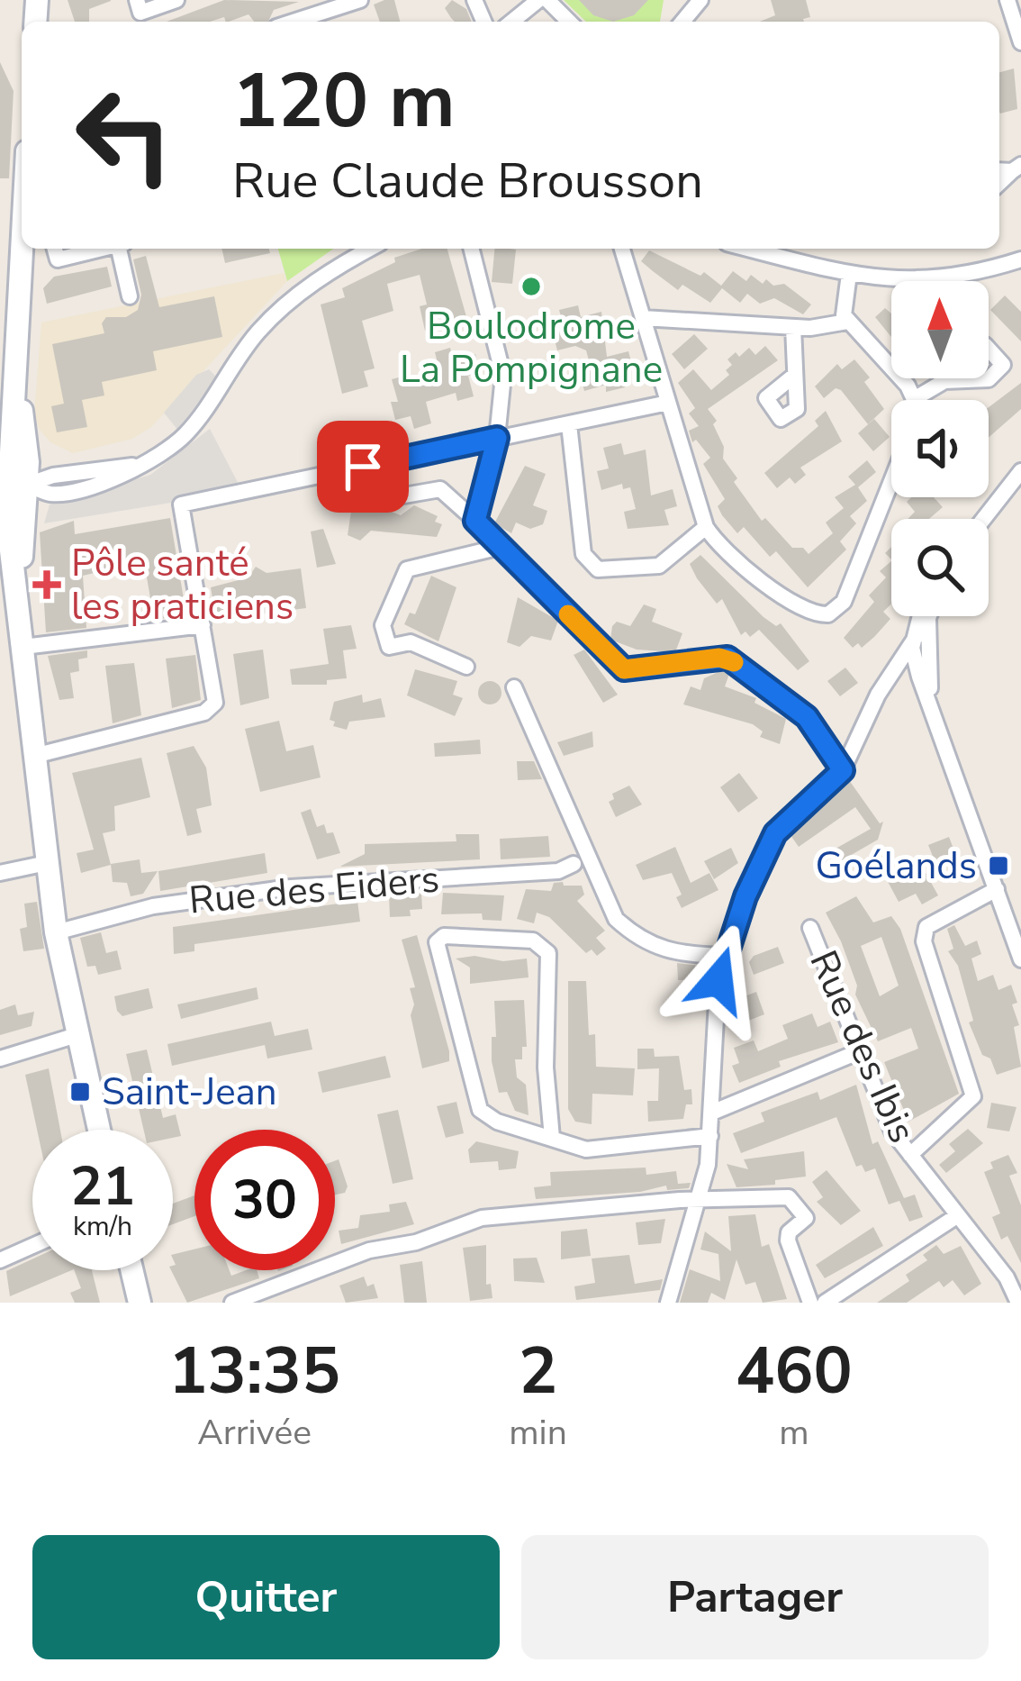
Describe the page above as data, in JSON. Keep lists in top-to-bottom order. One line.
{"streets":{"street":["Rue des Eiders","Rue des Ibis"]},"places":{"other":["Boulodrome La Pompignane"],"health":["Pôle santé les praticiens"],"transit":["Goélands","Saint-Jean"]},"north":"top","page":{"turn":["120 m","Rue Claude Brousson"],"speed":"21 km/h","limit":"30","eta":["13:35","Arrivée","2","min","460","m"],"buttons":["Quitter","Partager"]}}
